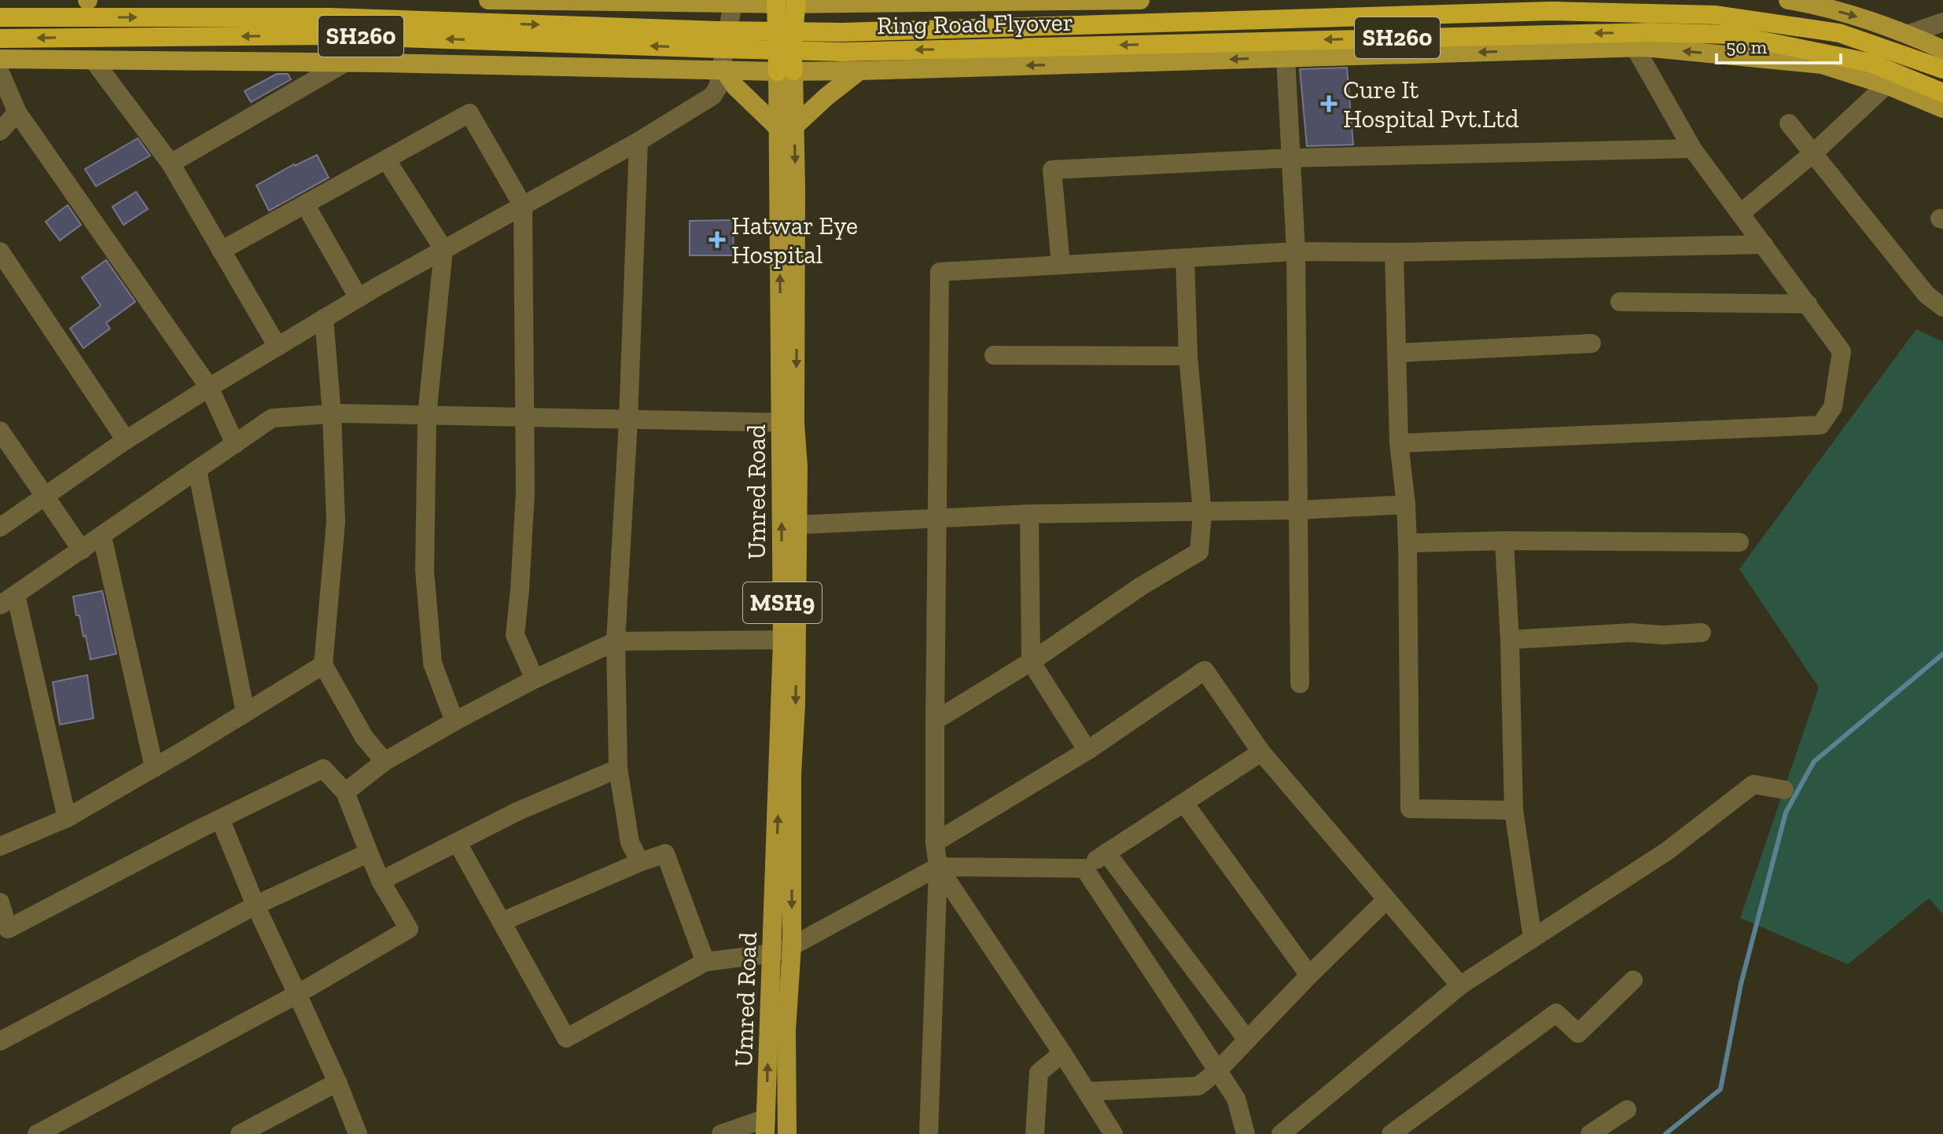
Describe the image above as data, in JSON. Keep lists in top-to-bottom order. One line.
{"streets":{"highway":["Ring Road Flyover","SH260"],"main road":["Umred Road","MSH9"]},"places":{"health":["Cure It Hospital Pvt.Ltd","Hatwar Eye Hospital"]},"scale_bar":"50 m"}
